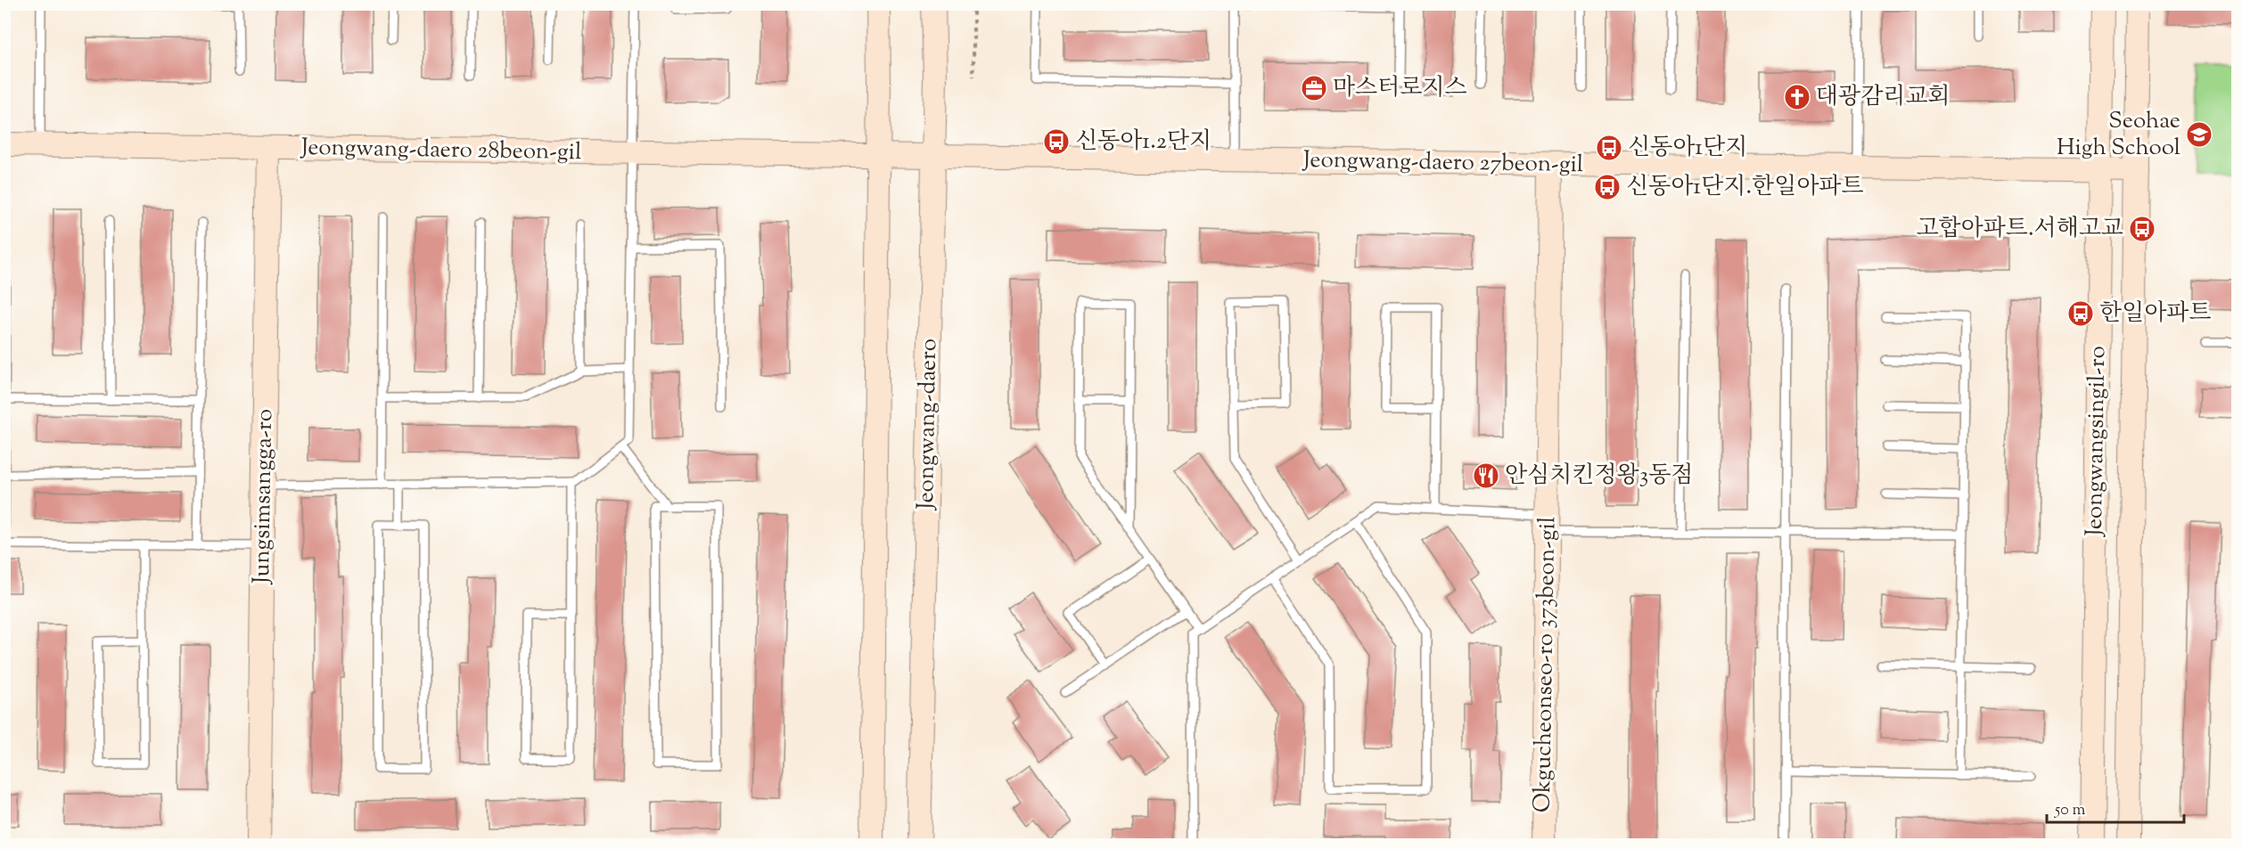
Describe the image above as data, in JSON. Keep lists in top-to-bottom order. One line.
{"streets":{"street":["Jeongwang-daero 28beon-gil","Jeongwang-daero 27beon-gil","Jeongwang-daero","Jeongwangsingil-ro","Jungsimsangga-ro","Okgucheonseo-ro 373beon-gil"]},"crossings":[["Jeongwang-daero 28beon-gil","Jeongwang-daero 27beon-gil"],["Jeongwang-daero 28beon-gil","Jungsimsangga-ro"],["Jeongwang-daero 27beon-gil","Jeongwang-daero"],["Jeongwang-daero 27beon-gil","Jeongwangsingil-ro"],["Jeongwang-daero 27beon-gil","Okgucheonseo-ro 373beon-gil"]],"places":{"office":["마스터로지스"],"church":["대광감리교회"],"school or university":["Seohae High School"],"bus stop":["신동아1.2단지","신동아1단지","신동아1단지.한일아파트","고합아파트.서해고교","한일아파트"],"restaurant":["안심치킨정왕3동점"]},"scale_bar":"50 m"}
